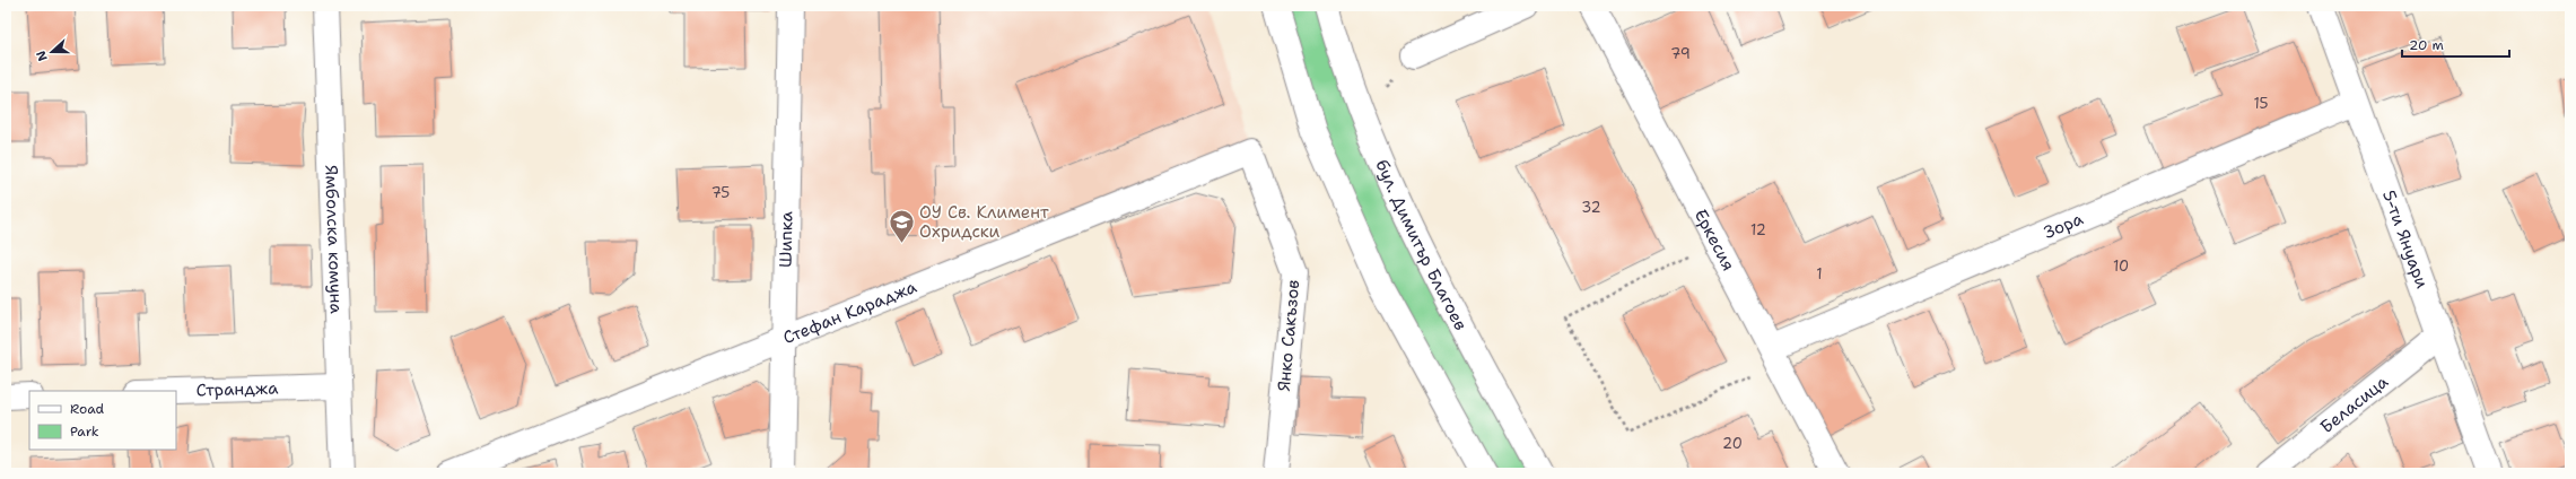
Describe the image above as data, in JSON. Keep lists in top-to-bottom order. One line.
{"streets":{"street":["Зора","Ямболска комуна","Шипка","Еркесия","5-ти Януари","бул. Димитър Благоев","Стефан Караджа","Янко Сакъзов","Странджа","Беласица"]},"crossings":[["Зора","Еркесия"],["Зора","5-ти Януари"],["Ямболска комуна","Странджа"],["Шипка","Стефан Караджа"],["5-ти Януари","Беласица"],["Стефан Караджа","Янко Сакъзов"]],"places":{"school or university":["ОУ Св. Климент Охридски"]},"house_numbers":["79","15","75","32","12","10","1","20"],"legend":["Road","Park"],"scale_bar":"20 m","north":"left"}
